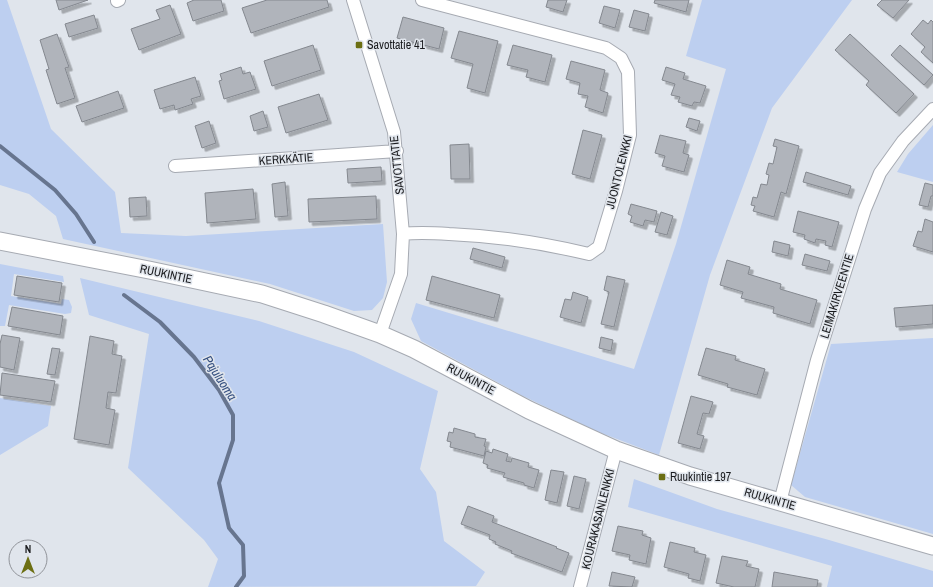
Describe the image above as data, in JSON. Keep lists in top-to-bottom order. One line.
{"streets":{"street":["KERKKÄTIE","SAVOTTATIE","JUONTOLENKKI","RUUKINTIE","LEIMAKIRVEENTIE","KOURAKASANLENKKI"]},"crossings":[["KERKKÄTIE","SAVOTTATIE"],["SAVOTTATIE","JUONTOLENKKI"],["SAVOTTATIE","RUUKINTIE"],["RUUKINTIE","LEIMAKIRVEENTIE"],["RUUKINTIE","KOURAKASANLENKKI"]],"water":["Pajuluoma"],"places":{"transit":["Savottatie 41","Ruukintie 197"]},"north":"top"}
